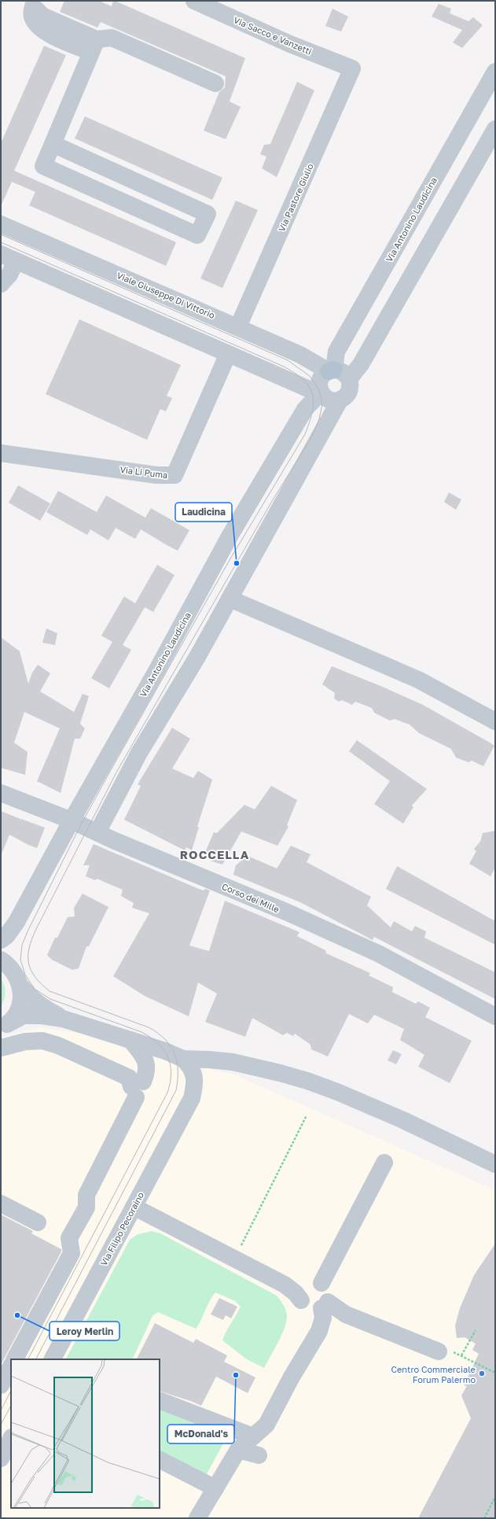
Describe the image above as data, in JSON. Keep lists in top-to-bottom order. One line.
{"streets":{"street":["Via Sacco e Vanzetti","Via Pastore Giulio","Via Antonino Laudicina","Viale Giuseppe Di Vittorio","Via Li Puma","Corso dei Mille","Via Filipo Pecoraino"]},"crossings":[["Via Sacco e Vanzetti","Via Pastore Giulio"],["Via Pastore Giulio","Viale Giuseppe Di Vittorio"],["Via Antonino Laudicina","Viale Giuseppe Di Vittorio"],["Via Antonino Laudicina","Corso dei Mille"]],"districts":["ROCCELLA"],"places":["Laudicina","Leroy Merlin","Centro Commerciale Forum Palermo","McDonald's"]}
